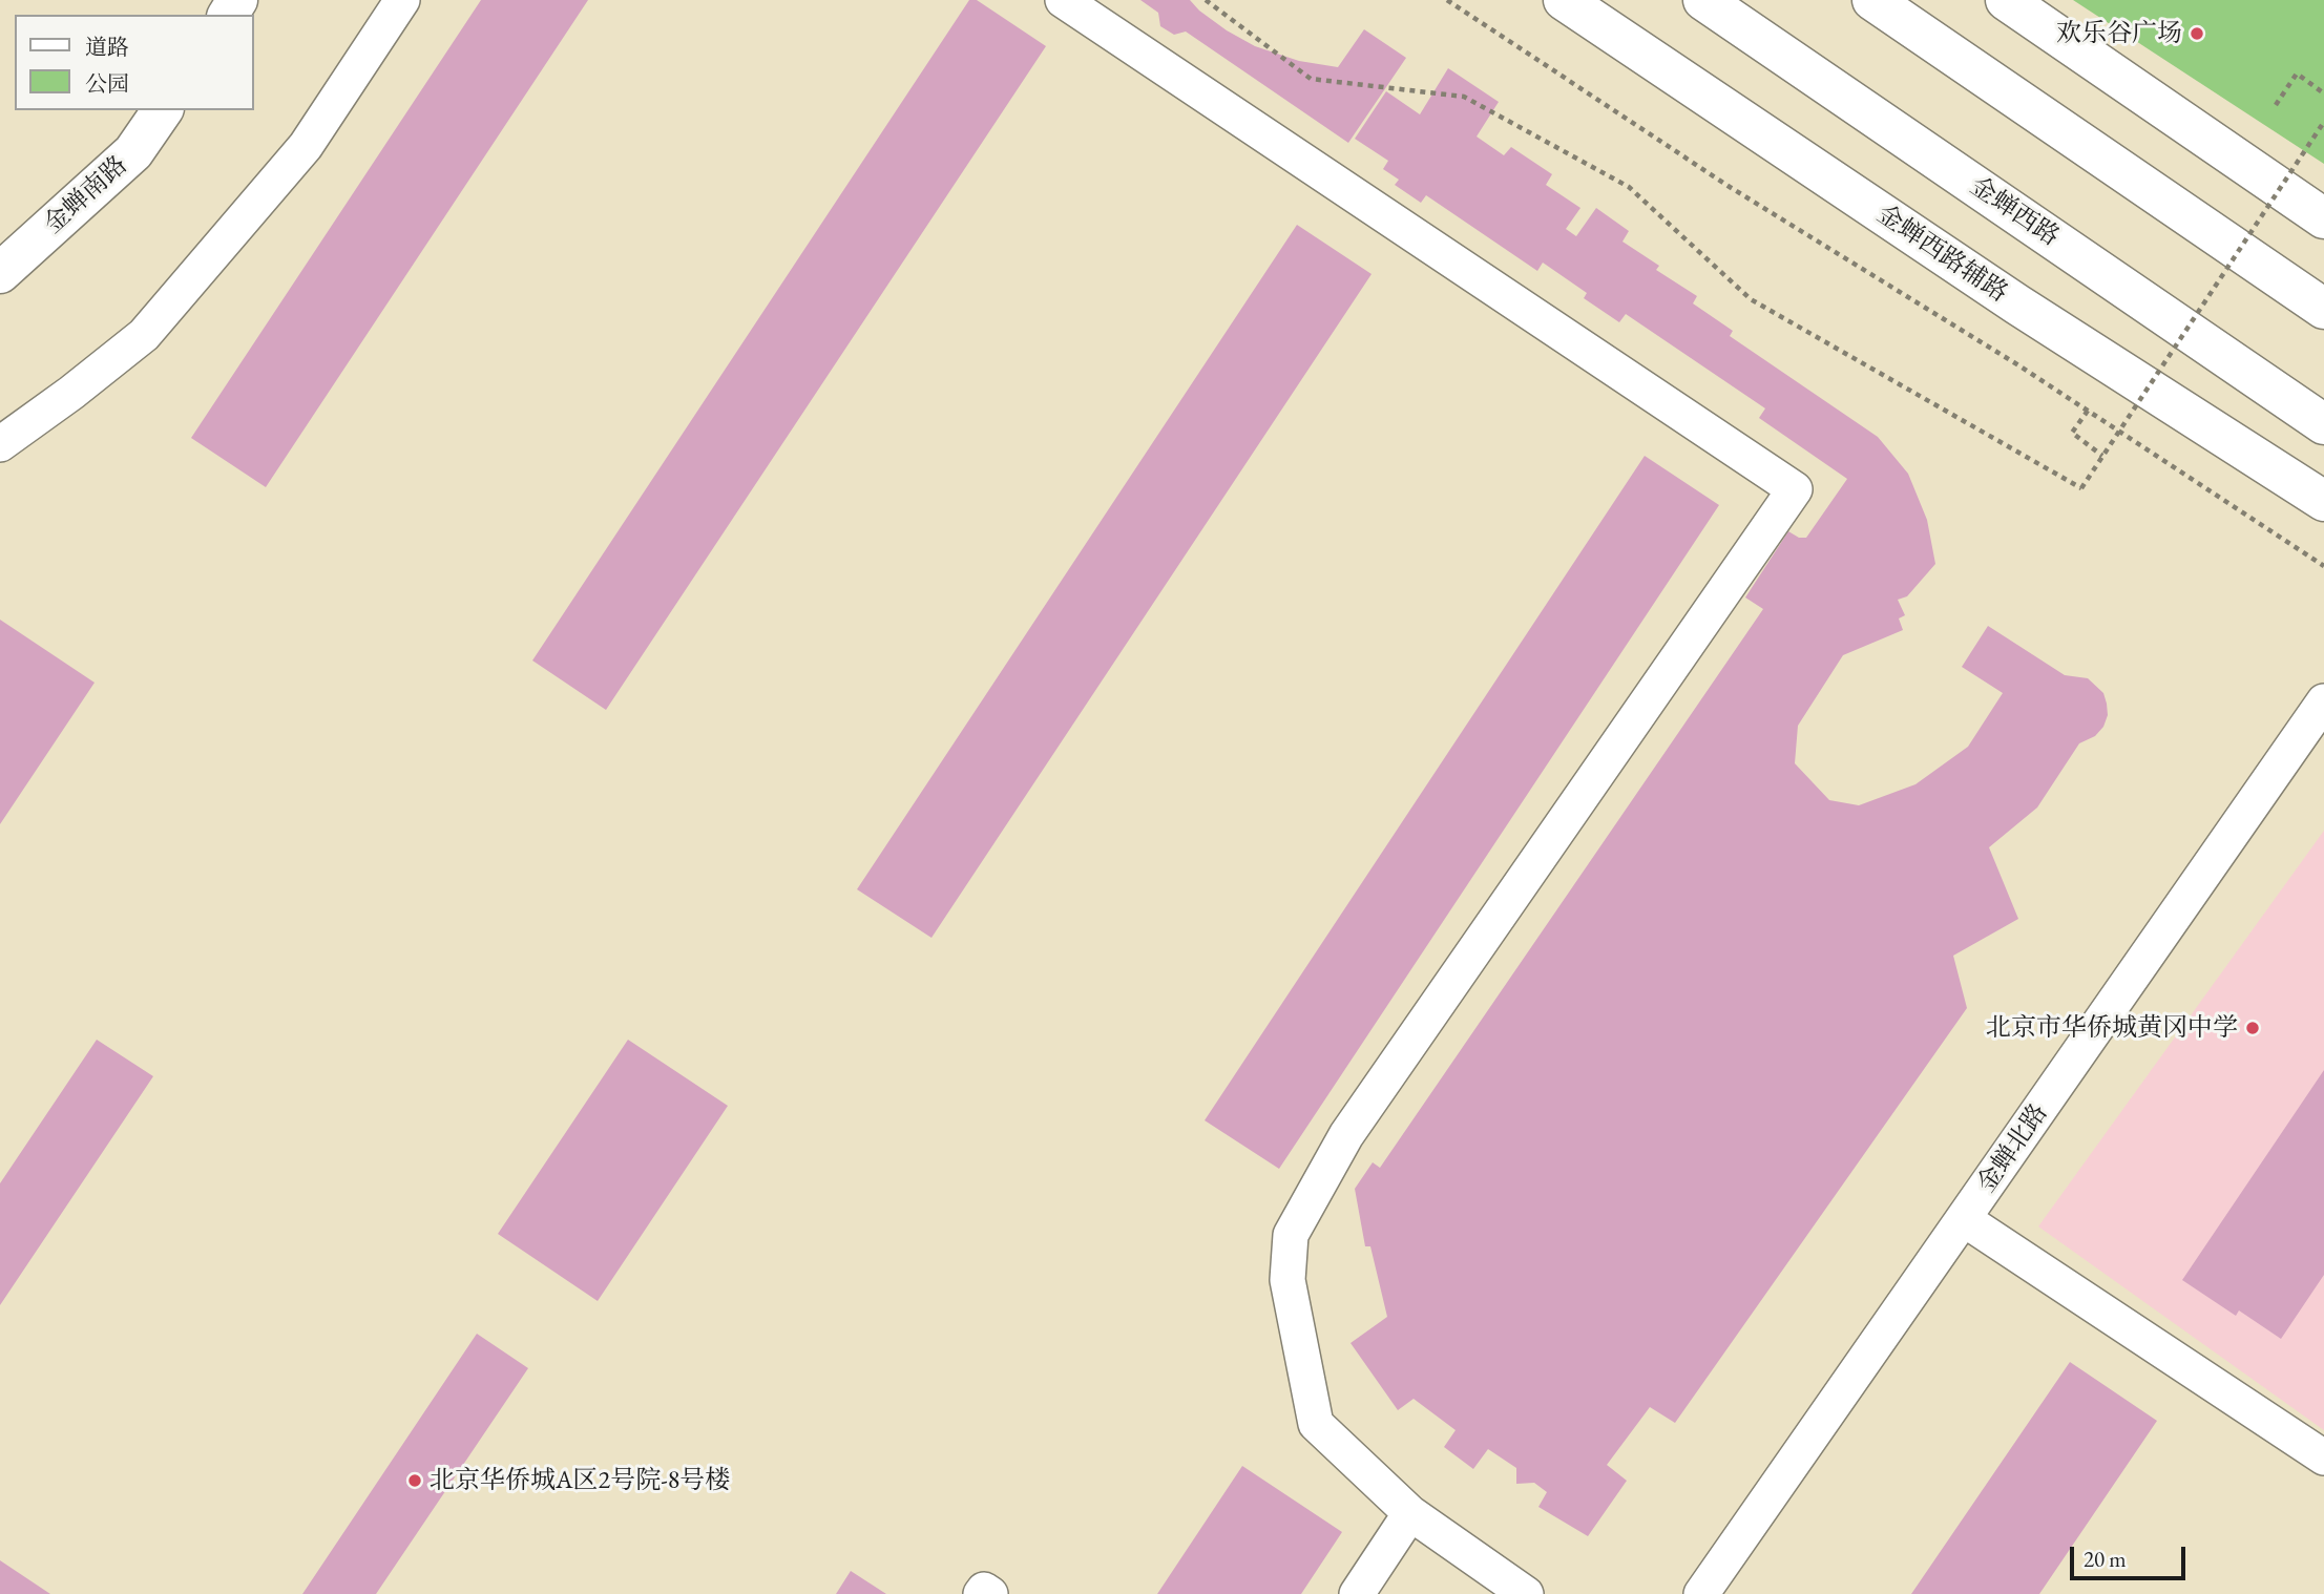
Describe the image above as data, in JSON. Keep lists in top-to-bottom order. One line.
{"streets":{"street":["金蝉南路","金蝉西路","金蝉西路辅路","金蝉北路"]},"places":["欢乐谷广场","北京市华侨城黄冈中学","北京华侨城A区2号院-8号楼"],"legend":["道路","公园"],"scale_bar":"20 m"}
